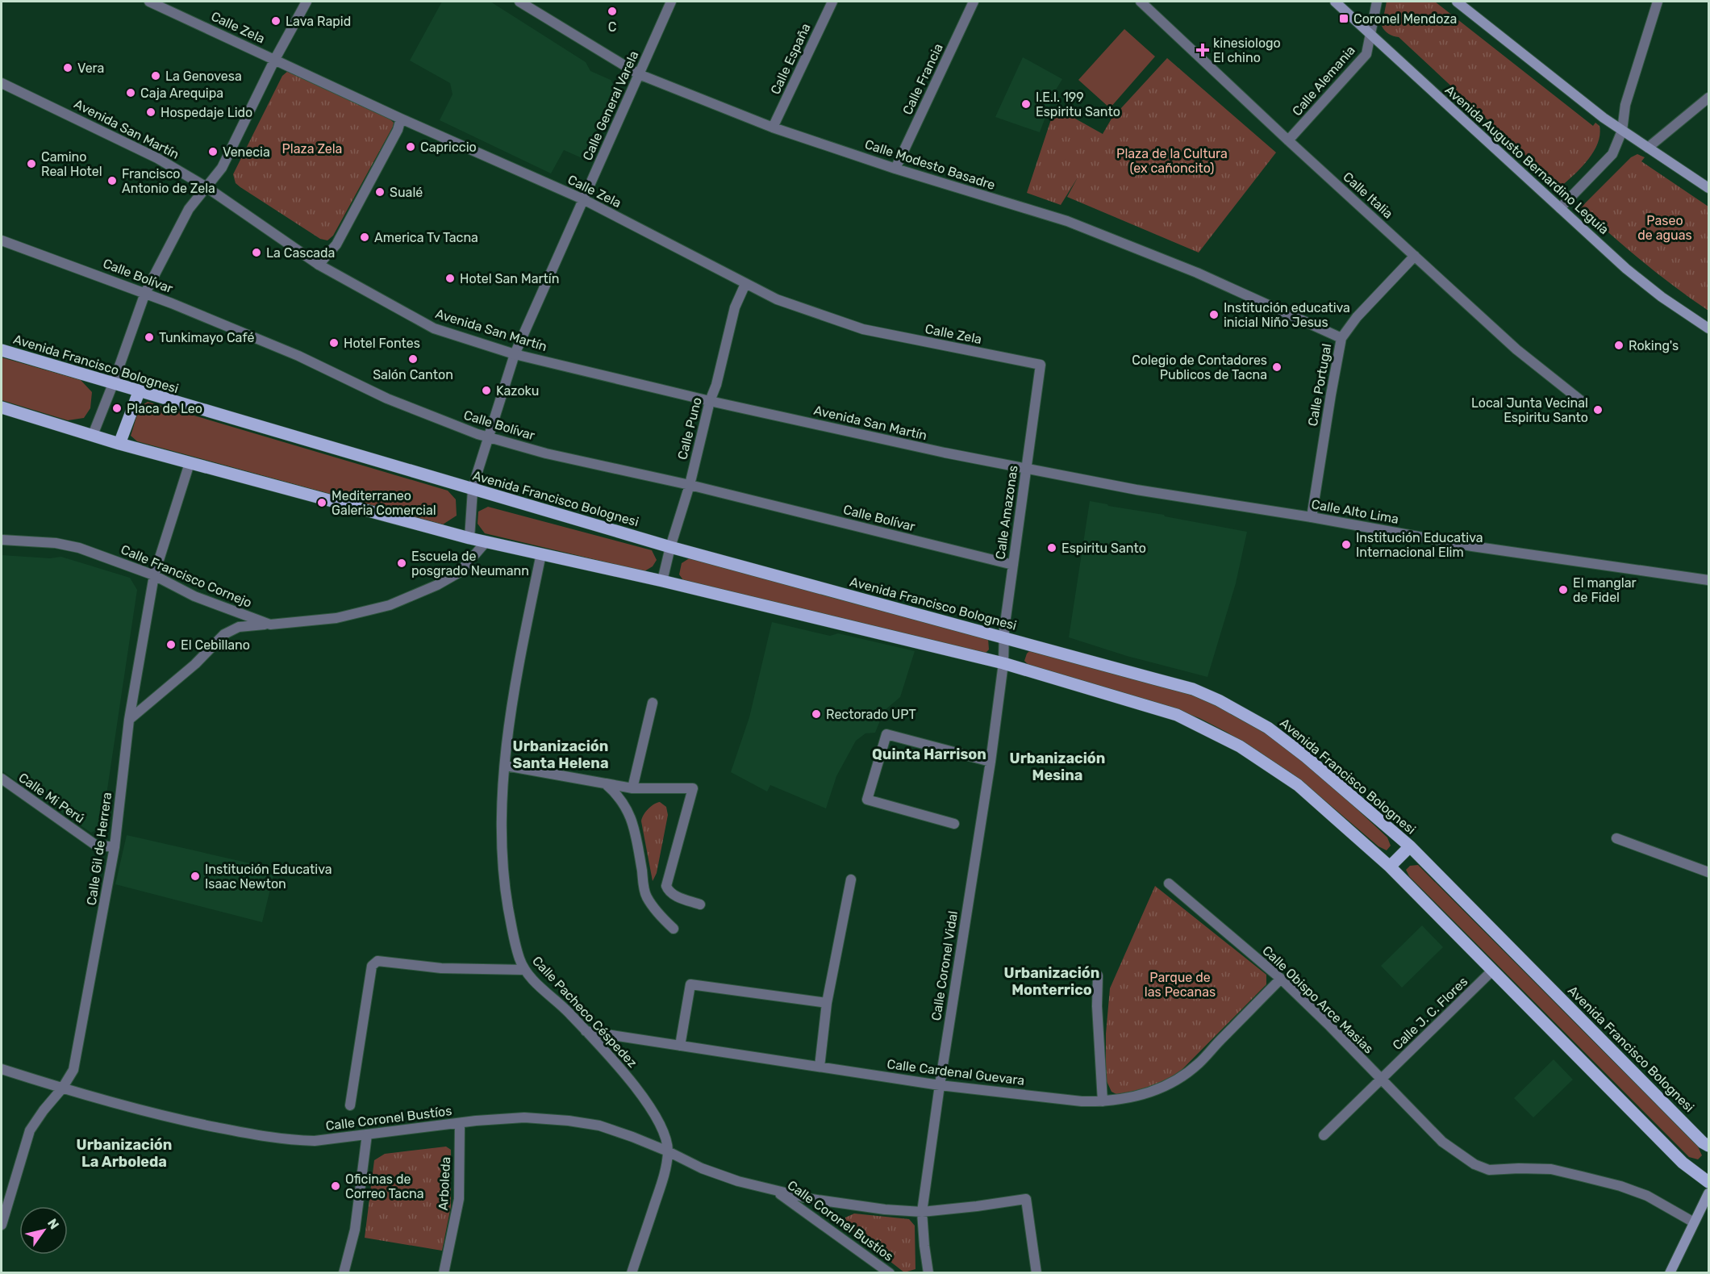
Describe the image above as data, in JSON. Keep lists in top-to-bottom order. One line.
{"streets":{"main road":["Avenida Augusto Bernardino Leguía","Avenida Francisco Bolognesi"],"street":["Calle Zela","Calle España","Calle Francia","Calle Alemania","Calle General Varela","Avenida San Martín","Calle Modesto Basadre","Calle Italia","Calle Bolívar","Calle Portugal","Calle Puno","Calle Alto Lima","Calle Amazonas","Calle Francisco Cornejo","Calle Mi Perú","Calle Gil de Herrera","Calle Coronel Vidal","Calle Obispo Arce Masias","Calle Pacheco Céspedez","Calle J. C. Flores","Calle Cardenal Guevara","Calle Coronel Bustíos","Arboleda"]},"crossings":[["Calle Zela","Calle General Varela"],["Calle Zela","Calle Puno"],["Calle Zela","Calle Amazonas"],["Calle España","Calle Modesto Basadre"],["Calle Francia","Calle Modesto Basadre"],["Calle Alemania","Avenida Augusto Bernardino Leguía"],["Calle Alemania","Calle Italia"],["Calle General Varela","Avenida San Martín"],["Calle General Varela","Calle Modesto Basadre"],["Calle General Varela","Calle Bolívar"],["Calle General Varela","Avenida Francisco Bolognesi"],["Avenida San Martín","Calle Puno"],["Avenida San Martín","Calle Alto Lima"],["Avenida San Martín","Calle Amazonas"],["Calle Modesto Basadre","Calle Portugal"],["Calle Italia","Calle Portugal"],["Calle Bolívar","Calle Puno"],["Calle Bolívar","Calle Amazonas"],["Avenida Francisco Bolognesi","Calle Puno"],["Avenida Francisco Bolognesi","Calle Amazonas"],["Calle Portugal","Calle Alto Lima"],["Calle Alto Lima","Calle Amazonas"],["Calle Amazonas","Calle Coronel Vidal"],["Calle Francisco Cornejo","Calle Gil de Herrera"],["Calle Mi Perú","Calle Gil de Herrera"],["Calle Gil de Herrera","Calle Coronel Bustíos"],["Calle Coronel Vidal","Calle Cardenal Guevara"],["Calle Coronel Vidal","Calle Coronel Bustíos"],["Calle Obispo Arce Masias","Calle J. C. Flores"],["Calle Obispo Arce Masias","Calle Cardenal Guevara"],["Calle Pacheco Céspedez","Calle Cardenal Guevara"],["Calle Pacheco Céspedez","Calle Coronel Bustíos"],["Calle Coronel Bustíos","Arboleda"]],"districts":["Urbanización Santa Helena","Quinta Harrison","Urbanización Mesina","Urbanización Monterrico","Urbanización La Arboleda"],"parks":["Plaza Zela","Plaza de la Cultura (ex cañoncito)","Paseo de aguas","Parque de las Pecanas"],"places":{"other":["C","Lava Rapid","Vera","La Genovesa","Caja Arequipa","I.E.I. 199 Espiritu Santo","Hospedaje Lido","Capriccio","Venecia","Camino Real Hotel","Francisco Antonio de Zela","Sualé","America Tv Tacna","La Cascada","Hotel San Martín","Institución educativa inicial Niño Jesus","Tunkimayo Café","Hotel Fontes","Roking's","Salón Canton","Colegio de Contadores Publicos de Tacna","Kazoku","Placa de Leo","Local Junta Vecinal Espiritu Santo","Mediterraneo Galeria Comercial","Institución Educativa Internacional Elim","Espiritu Santo","Escuela de posgrado Neumann","El manglar de Fidel","El Cebillano","Rectorado UPT","Institución Educativa Isaac Newton","Oficinas de Correo Tacna"],"transit":["Coronel Mendoza"],"health":["kinesiologo El chino"]},"north":"top right"}
